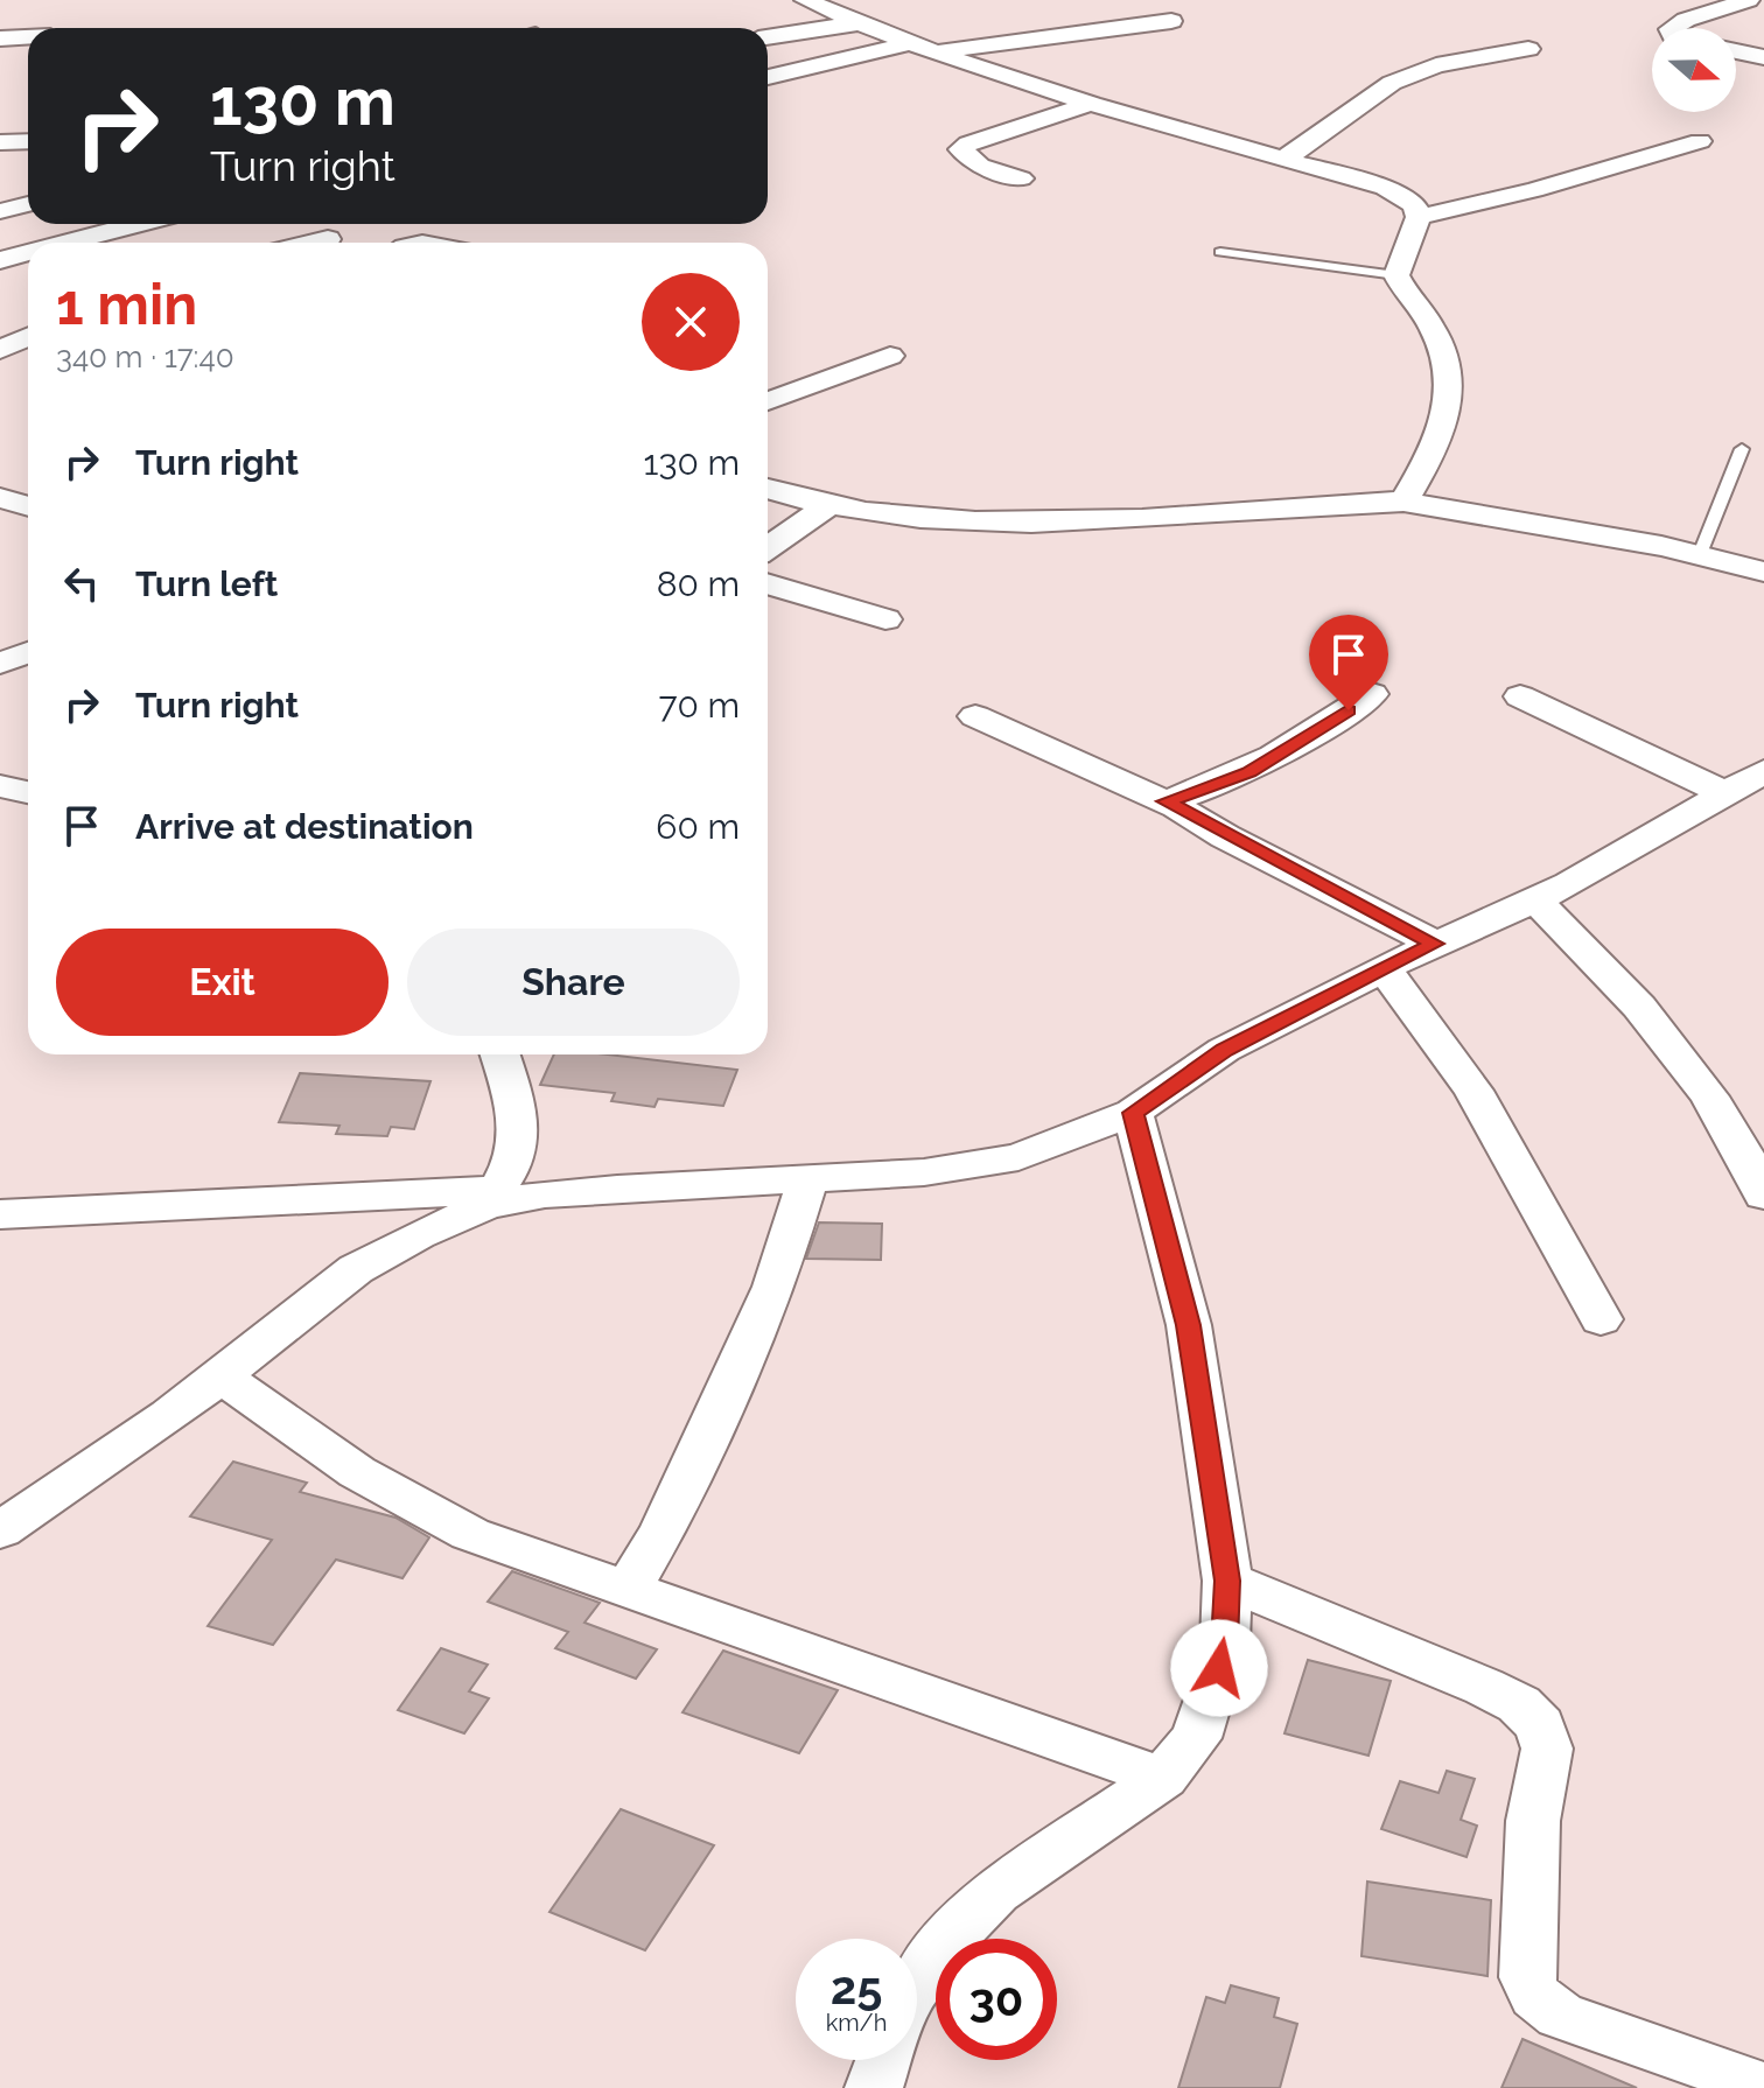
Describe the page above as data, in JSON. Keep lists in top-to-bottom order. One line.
{"north":"right","page":{"turn":["130 m","Turn right"],"heading":["1 min","340 m · 17:40"],"list":[{"name":"Turn right","value":"130 m"},{"name":"Turn left","value":"80 m"},{"name":"Turn right","value":"70 m"},{"name":"Arrive at destination","value":"60 m"}],"buttons":["Exit","Share"],"speed":"25 km/h","limit":"30"}}
